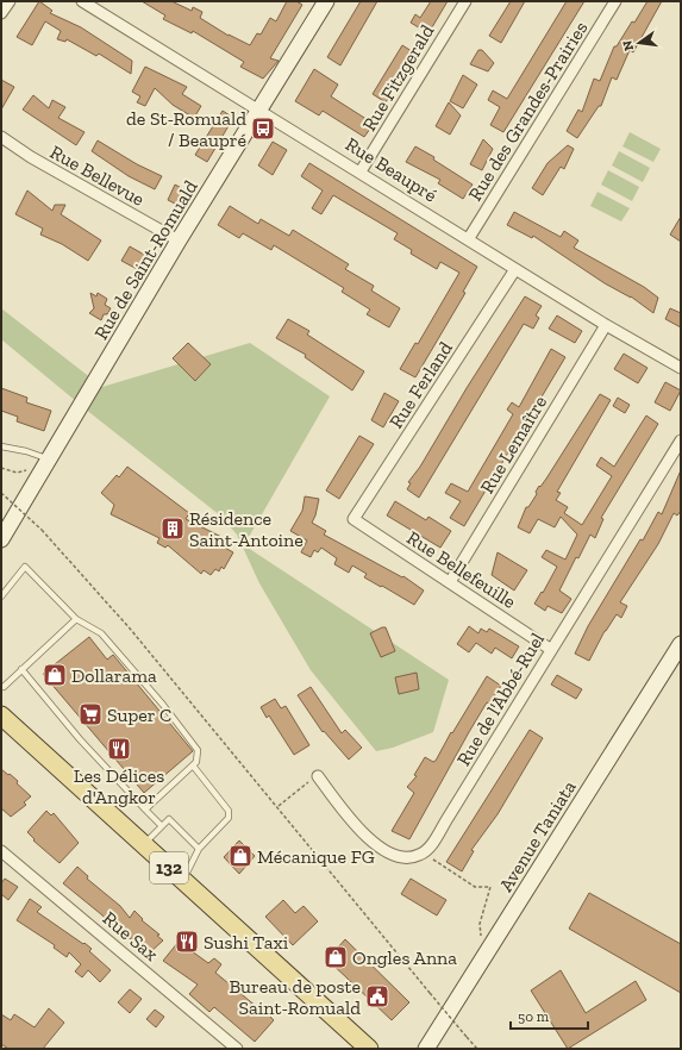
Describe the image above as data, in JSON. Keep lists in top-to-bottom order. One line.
{"streets":{"main road":["132"],"street":["Rue Fitzgerald","Rue des Grandes-Prairies","Rue Beaupré","Rue Bellevue","Rue de Saint-Romuald","Rue Ferland","Rue Lemaître","Rue Bellefeuille","Rue de l'Abbé-Ruel","Avenue Taniata","Rue Sax"]},"crossings":[["Rue Fitzgerald","Rue Beaupré"],["Rue des Grandes-Prairies","Rue Beaupré"],["Rue Beaupré","Rue de Saint-Romuald"],["Rue Beaupré","Rue Ferland"],["Rue Beaupré","Rue Lemaître"],["Rue Bellevue","Rue de Saint-Romuald"],["Rue Ferland","Rue Bellefeuille"],["Rue Lemaître","Rue Bellefeuille"],["Rue Bellefeuille","Rue de l'Abbé-Ruel"]],"places":{"bus stop":["de St-Romuald / Beaupré"],"building":["Résidence Saint-Antoine"],"shop":["Dollarama","Mécanique FG","Ongles Anna"],"supermarket":["Super C"],"restaurant":["Les Délices d'Angkor","Sushi Taxi"],"public building":["Bureau de poste Saint-Romuald"]},"scale_bar":"50 m","north":"left"}
